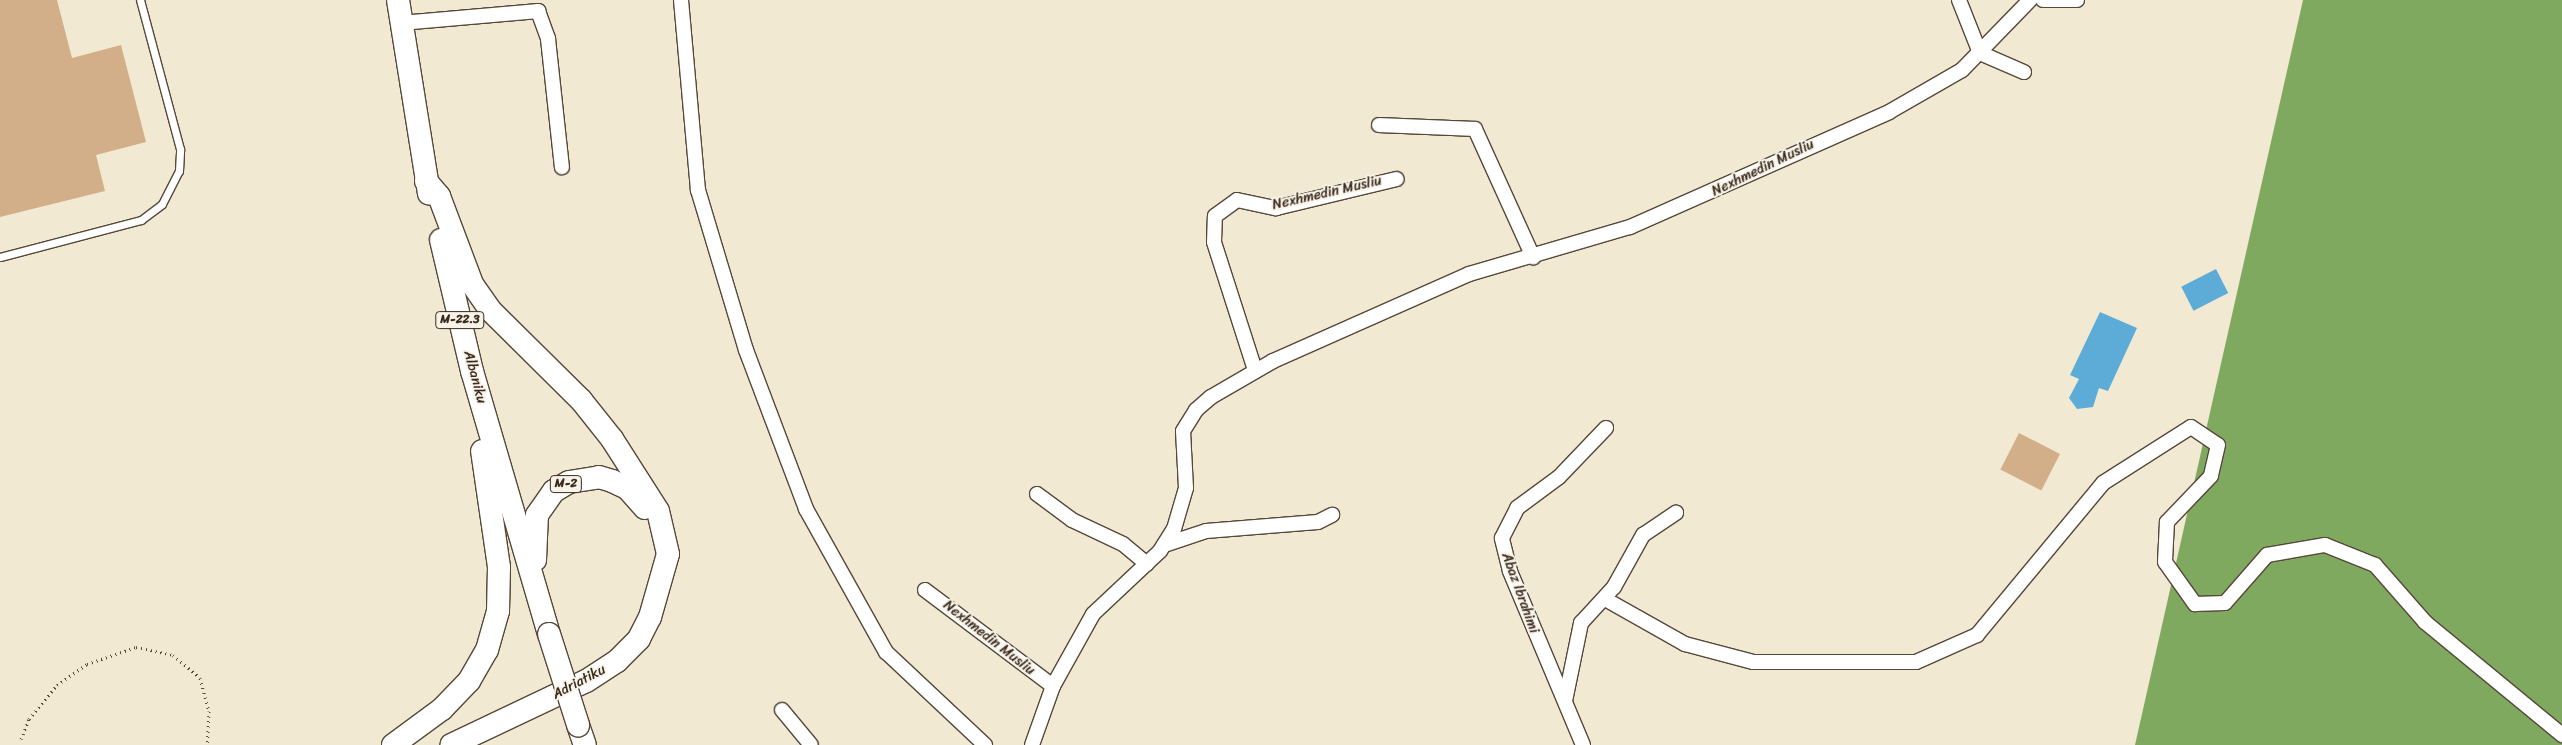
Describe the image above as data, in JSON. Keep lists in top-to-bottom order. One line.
{"streets":{"main road":["M-22.3","Albaniku","M-2","Adriatiku"],"street":["Nexhmedin Musliu","Abaz Ibrahimi"]},"crossings":[["Albaniku","M-2"],["M-2","Adriatiku"]]}
